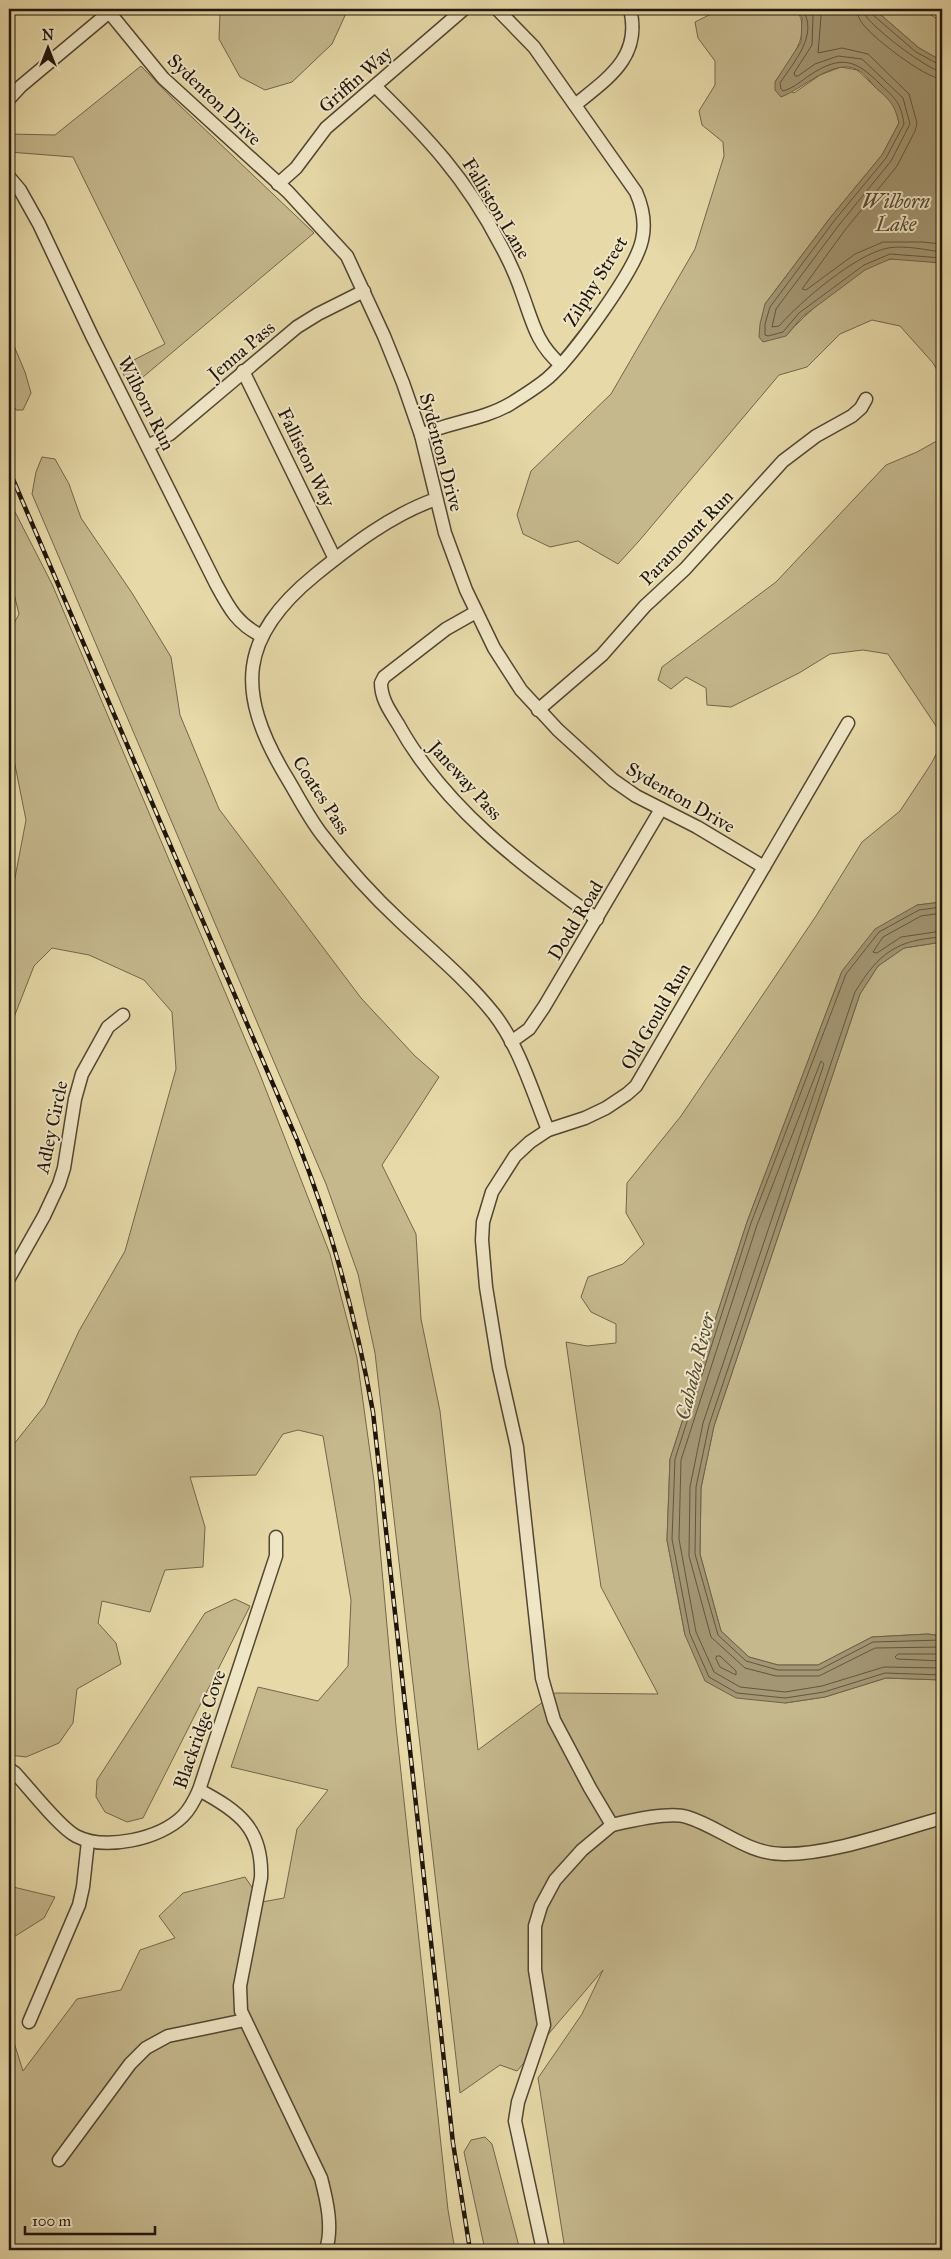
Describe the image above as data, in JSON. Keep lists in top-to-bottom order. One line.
{"streets":{"street":["Griffin Way","Sydenton Drive","Falliston Lane","Zilphy Street","Jenna Pass","Wilborn Run","Falliston Way","Paramount Run","Janeway Pass","Coates Pass","Dodd Road","Old Gould Run","Adley Circle","Blackridge Cove"]},"crossings":[["Griffin Way","Sydenton Drive"],["Griffin Way","Falliston Lane"],["Sydenton Drive","Zilphy Street"],["Sydenton Drive","Jenna Pass"],["Sydenton Drive","Paramount Run"],["Sydenton Drive","Janeway Pass"],["Sydenton Drive","Coates Pass"],["Sydenton Drive","Dodd Road"],["Sydenton Drive","Old Gould Run"],["Falliston Lane","Zilphy Street"],["Jenna Pass","Wilborn Run"],["Jenna Pass","Falliston Way"],["Wilborn Run","Coates Pass"],["Falliston Way","Coates Pass"],["Janeway Pass","Dodd Road"],["Coates Pass","Dodd Road"],["Coates Pass","Old Gould Run"]],"water":["Wilborn Lake","Cahaba River"],"scale_bar":"100 m","north":"top"}
